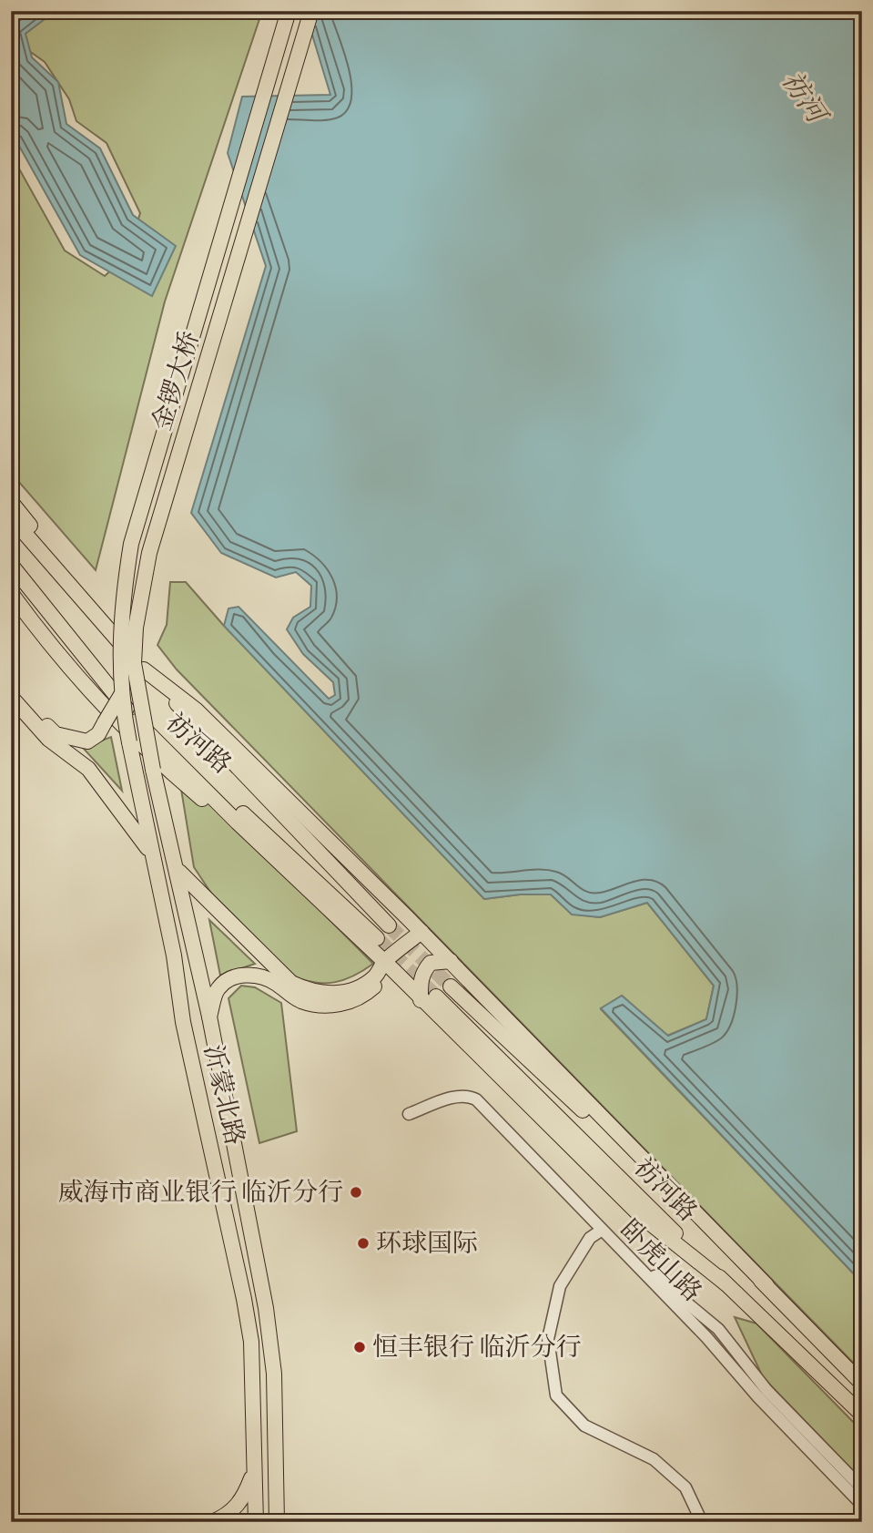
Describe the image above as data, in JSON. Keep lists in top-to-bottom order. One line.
{"streets":{"main road":["金锣大桥","祊河路","沂蒙北路"],"street":["卧虎山路"]},"crossings":[["金锣大桥","沂蒙北路"]],"water":["祊河"],"places":["威海市商业银行 临沂分行","环球国际","恒丰银行 临沂分行"]}
